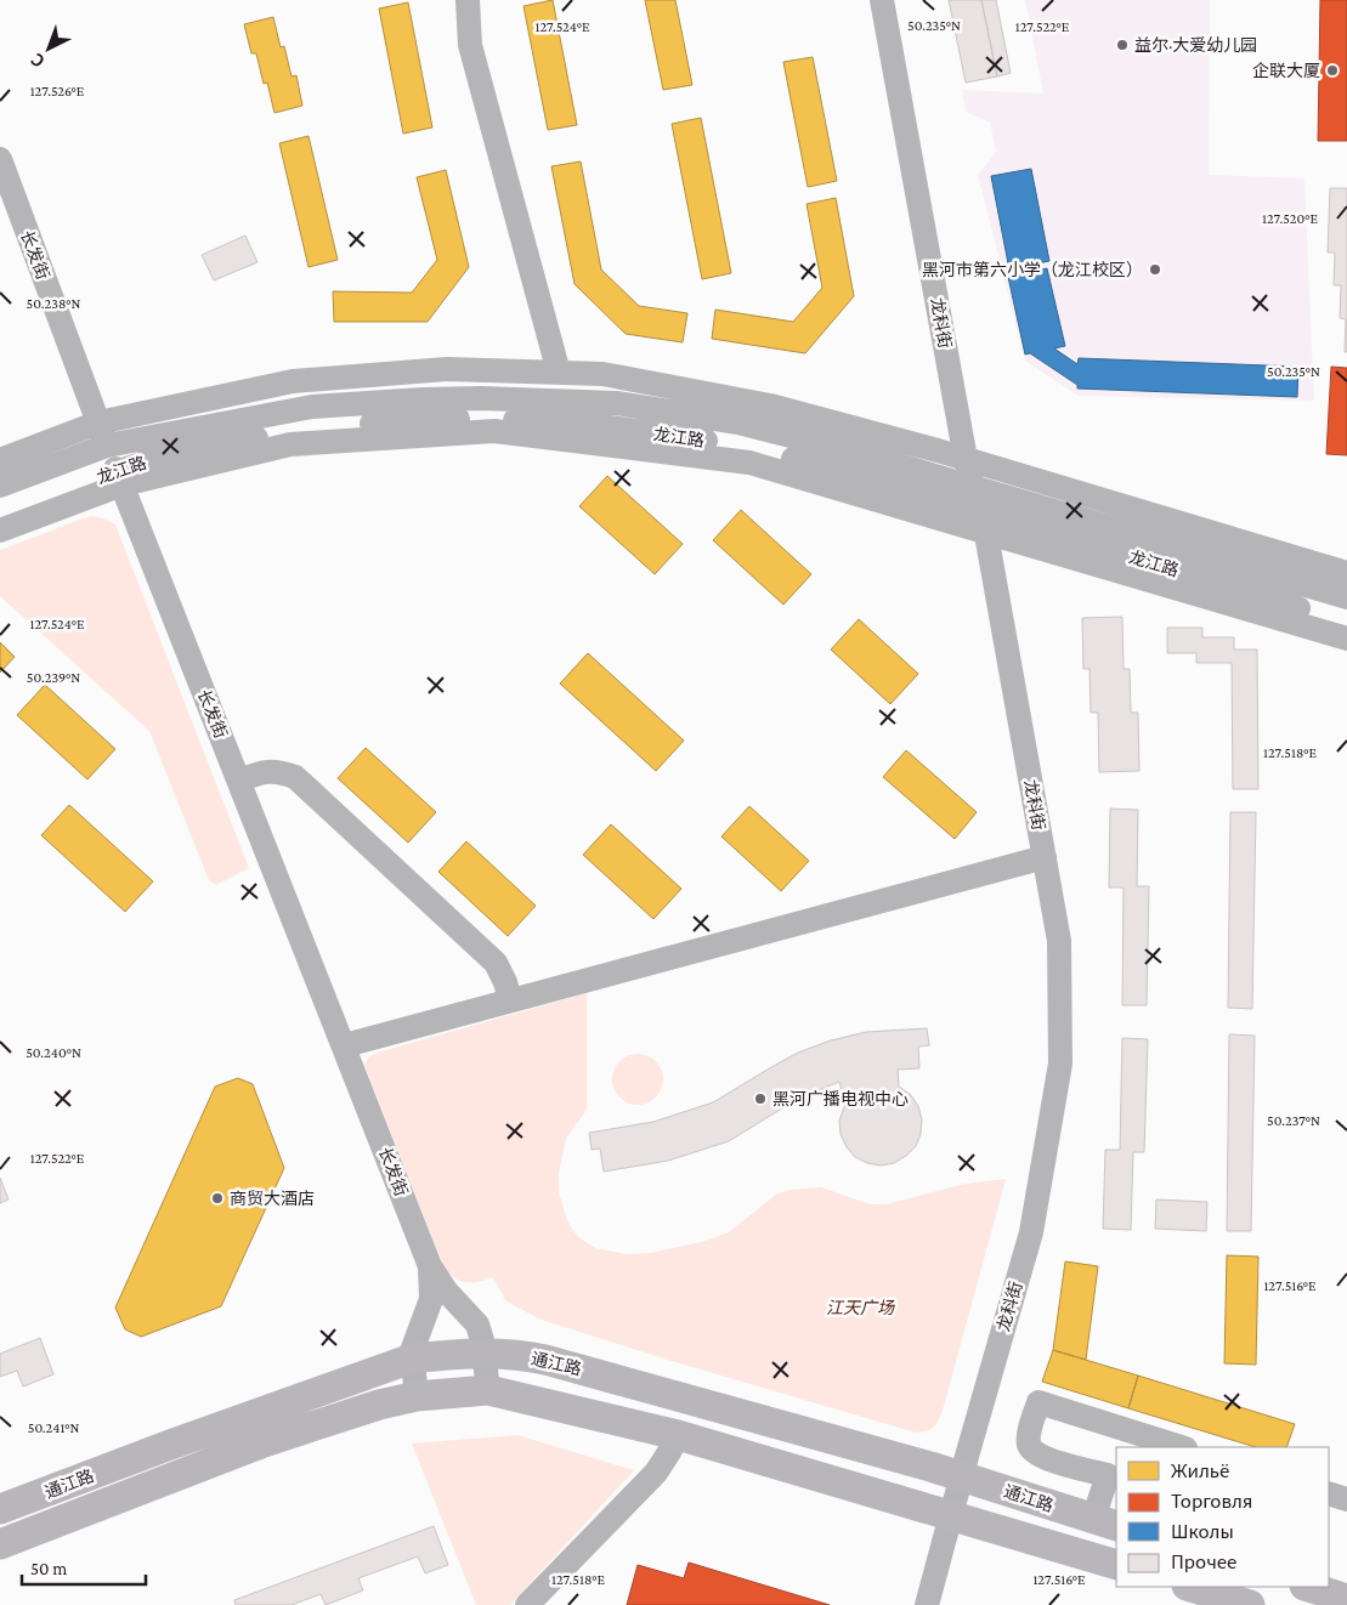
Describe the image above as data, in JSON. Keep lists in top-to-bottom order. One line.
{"streets":{"main road":["通江路"],"street":["长发街","龙科街","龙江路"]},"crossings":[["长发街","龙江路"],["长发街","通江路"],["龙科街","龙江路"],["龙科街","通江路"]],"parks":["江天广场"],"places":["益尔·大爱幼儿园","企联大厦","黑河市第六小学（龙江校区）","黑河广播电视中心","商贸大酒店"],"legend":["Жильё","Торговля","Школы","Прочее"],"scale_bar":"50 m","north":"bottom left","coordinates":["50.235°N","127.524°E","127.522°E","127.526°E","127.520°E","50.238°N","50.239°N","127.518°E","50.240°N","50.237°N","127.516°E","50.241°N"]}
